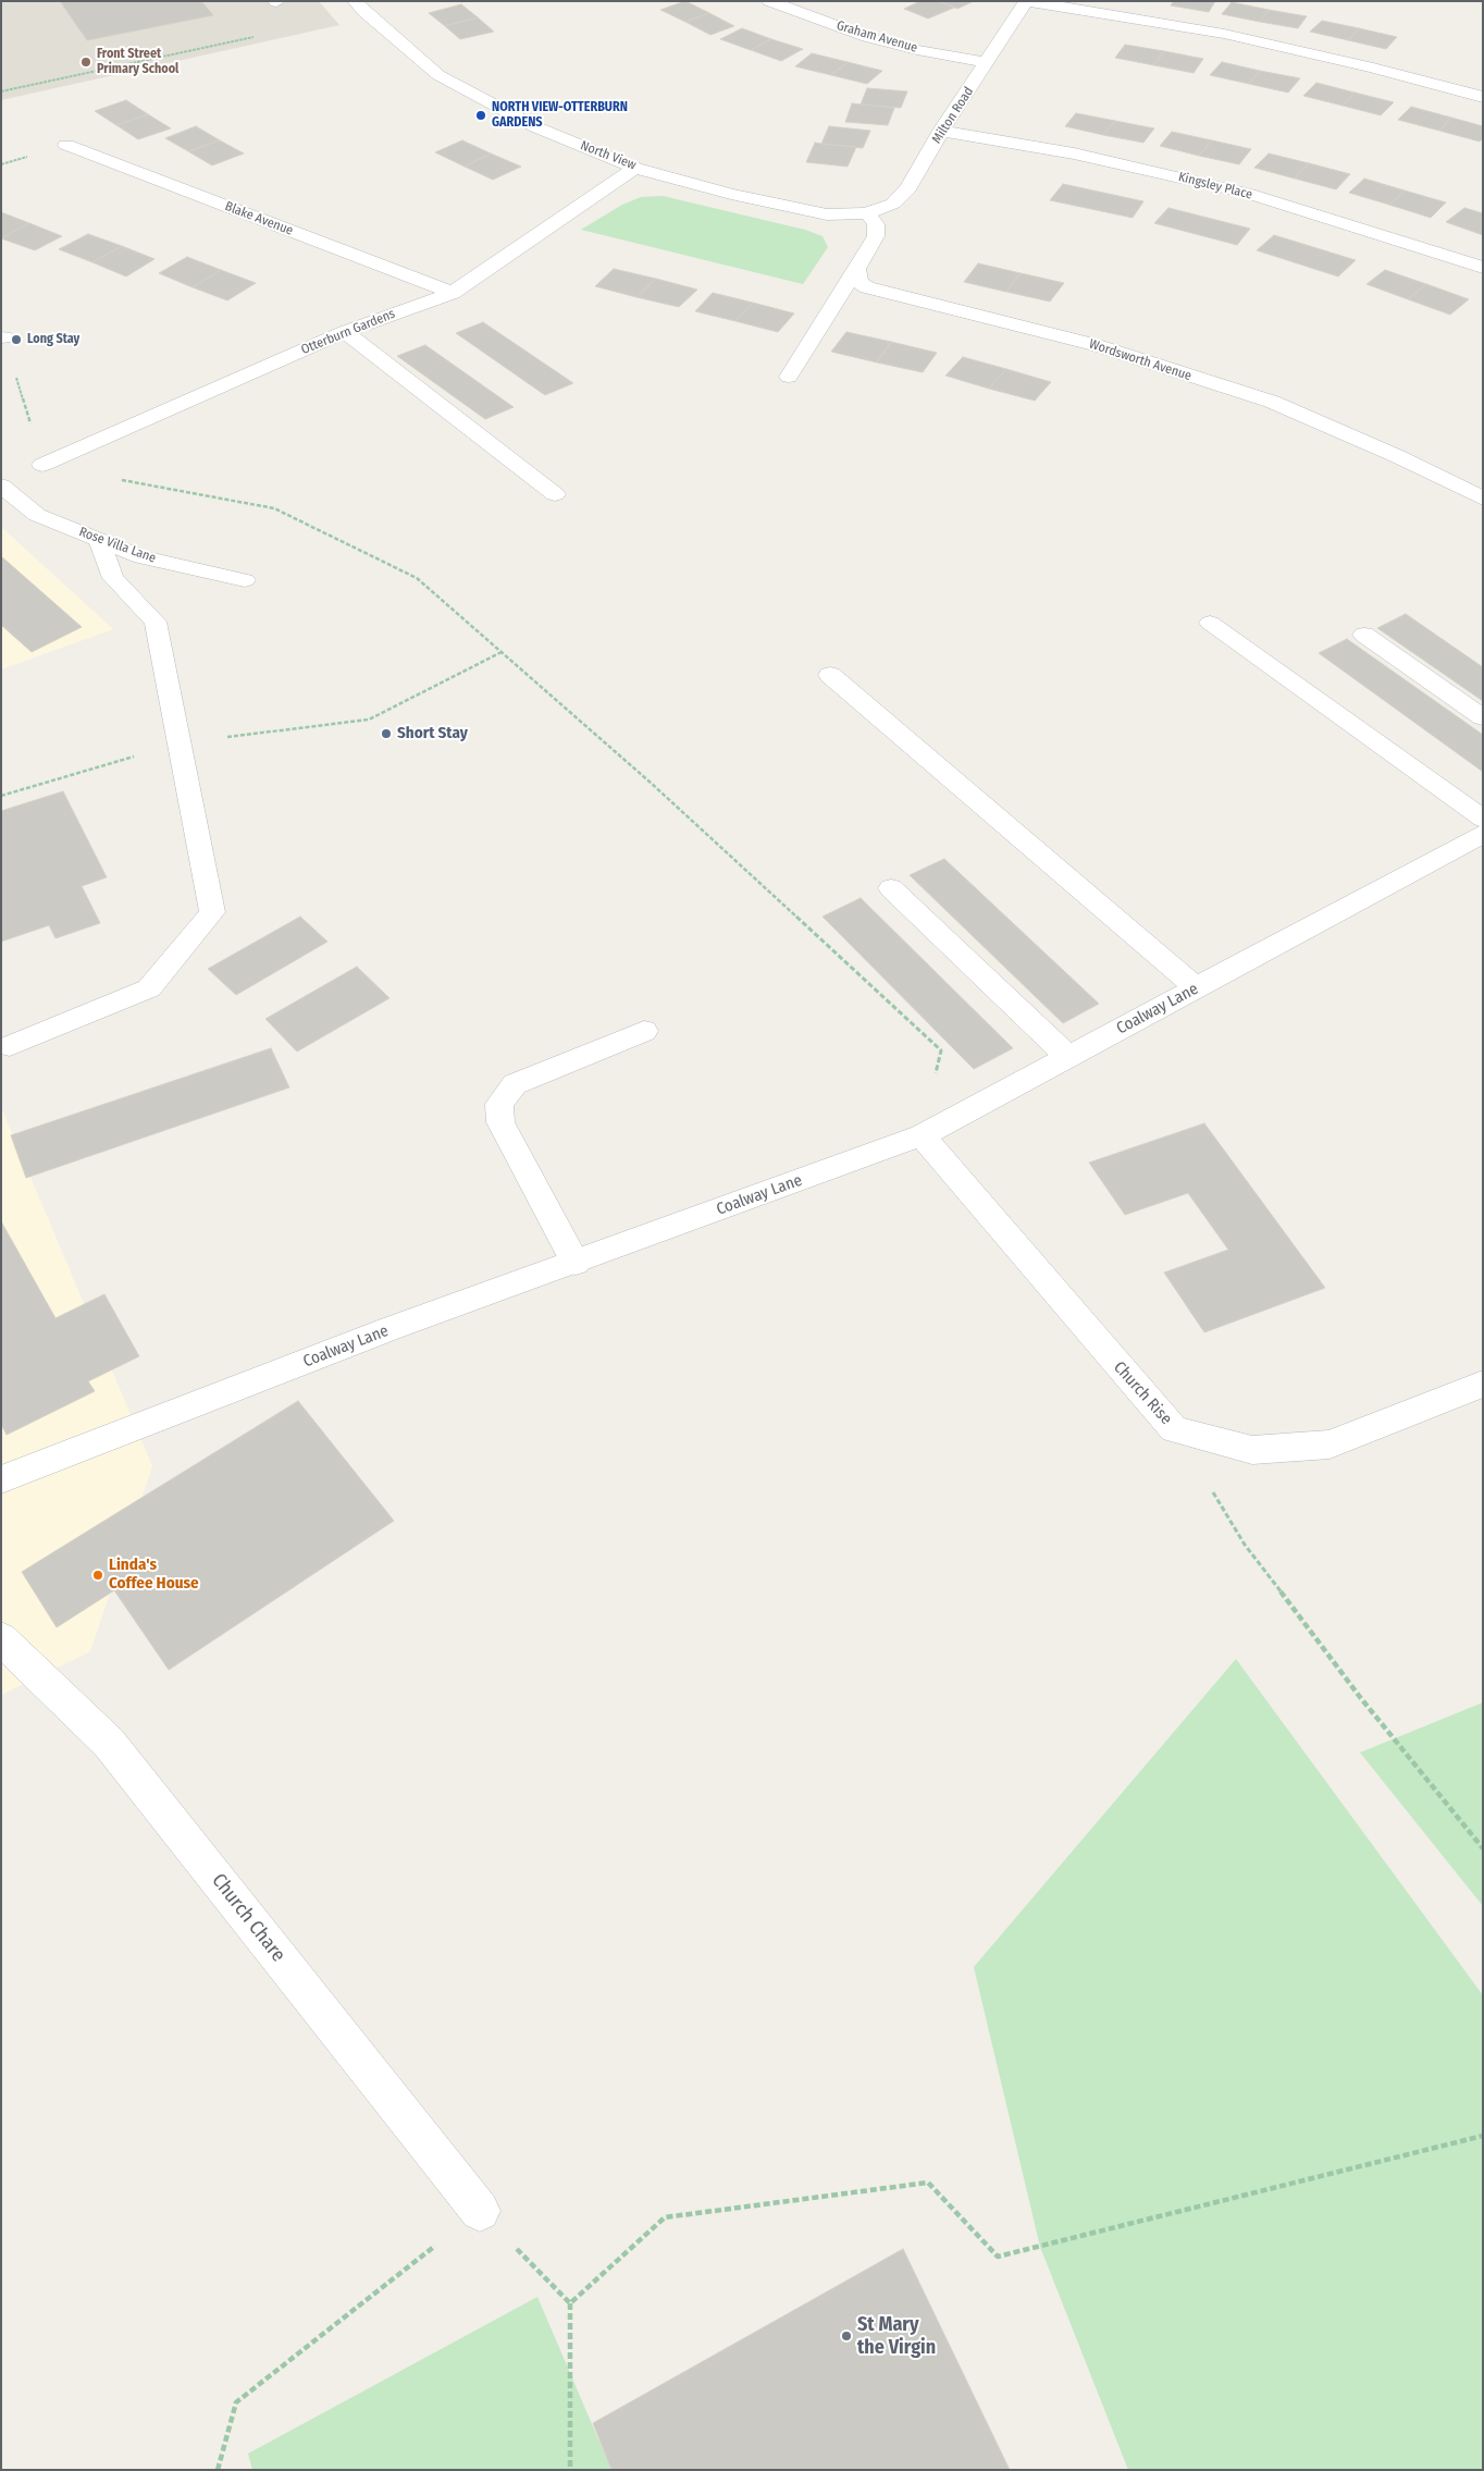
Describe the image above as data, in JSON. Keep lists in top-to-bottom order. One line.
{"streets":{"street":["Graham Avenue","Milton Road","North View","Kingsley Place","Blake Avenue","Otterburn Gardens","Wordsworth Avenue","Rose Villa Lane","Coalway Lane","Church Rise","Church Chare"]},"crossings":[["Graham Avenue","Milton Road"],["Milton Road","North View"],["Milton Road","Kingsley Place"],["North View","Otterburn Gardens"],["Blake Avenue","Otterburn Gardens"],["Coalway Lane","Church Rise"]],"places":["Front Street Primary School","NORTH VIEW-OTTERBURN GARDENS","Long Stay","Short Stay","Linda's Coffee House","St Mary the Virgin"]}
